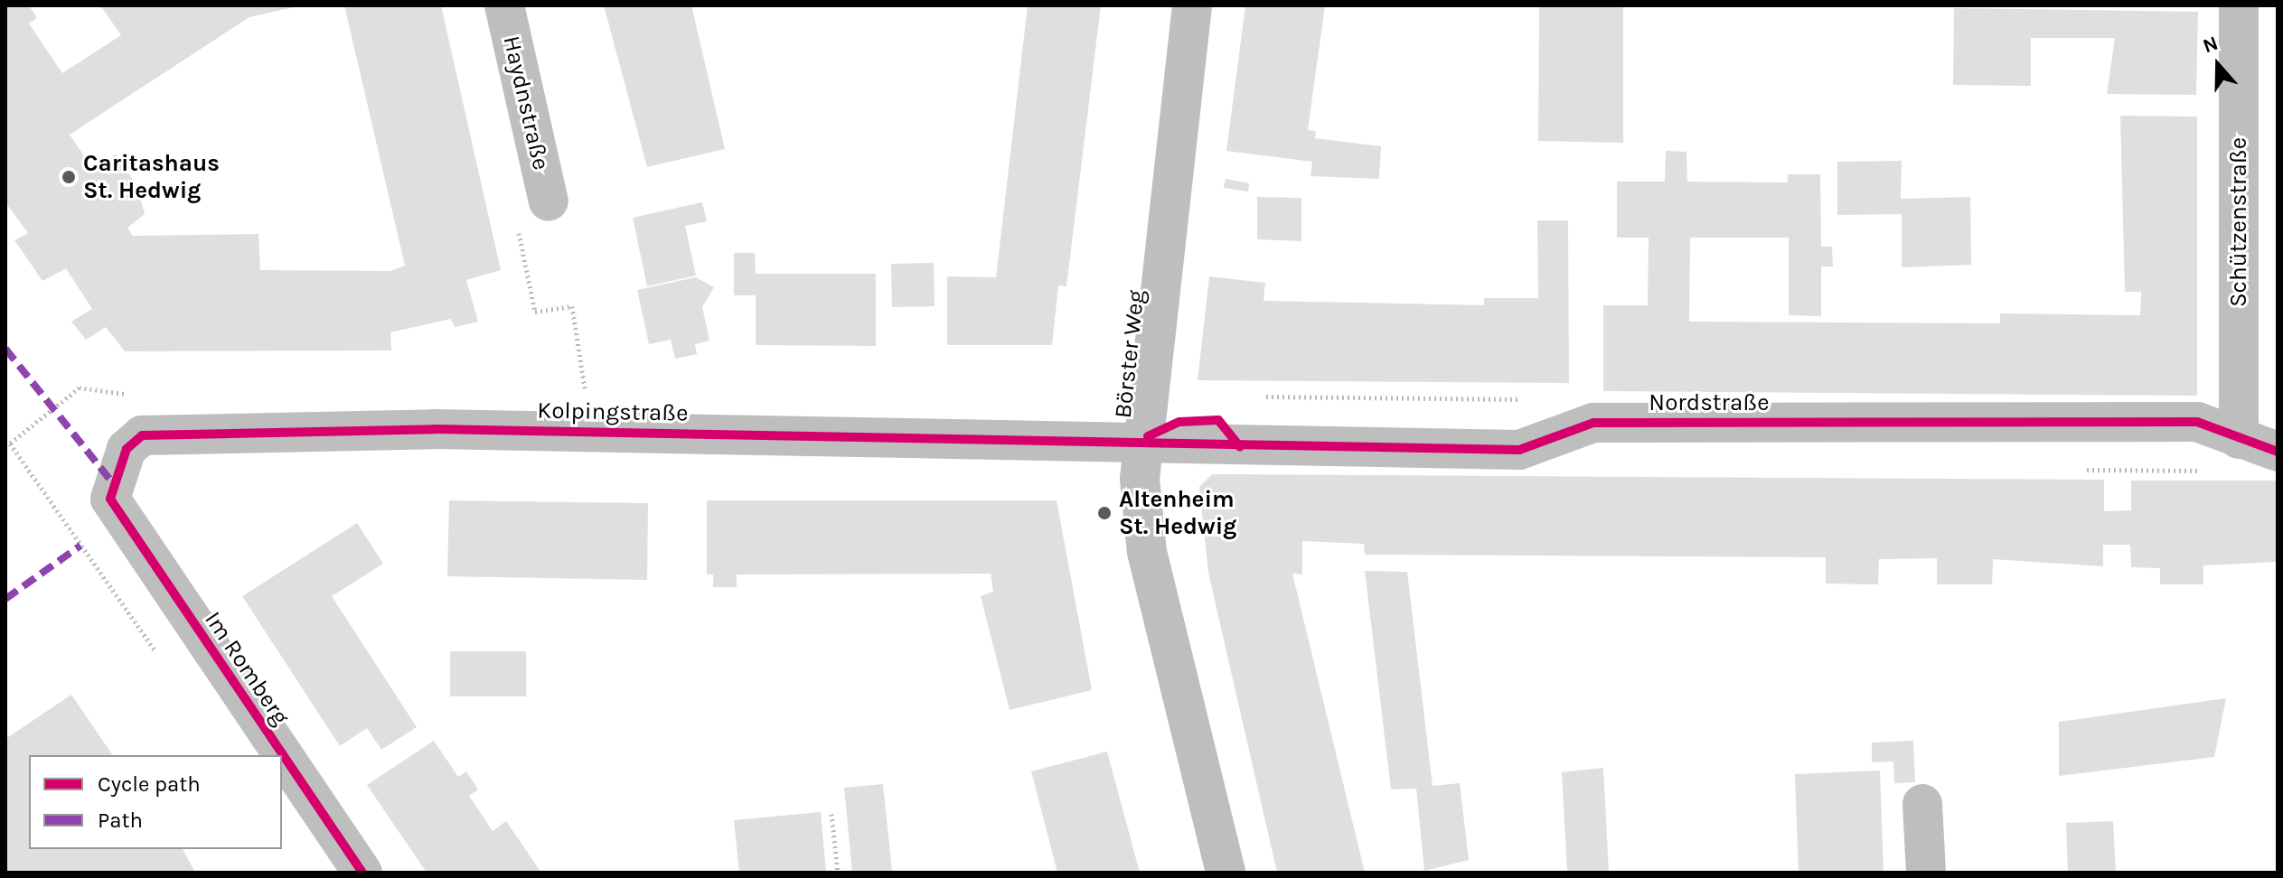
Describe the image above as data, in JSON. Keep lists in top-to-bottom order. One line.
{"streets":{"street":["Haydnstraße","Schützenstraße","Börster Weg","Nordstraße","Kolpingstraße","Im Romberg"]},"crossings":[["Schützenstraße","Nordstraße"],["Börster Weg","Nordstraße"],["Börster Weg","Kolpingstraße"],["Nordstraße","Kolpingstraße"],["Kolpingstraße","Im Romberg"]],"places":["Caritashaus St. Hedwig","Altenheim St. Hedwig"],"legend":["Cycle path","Path"],"north":"top"}
